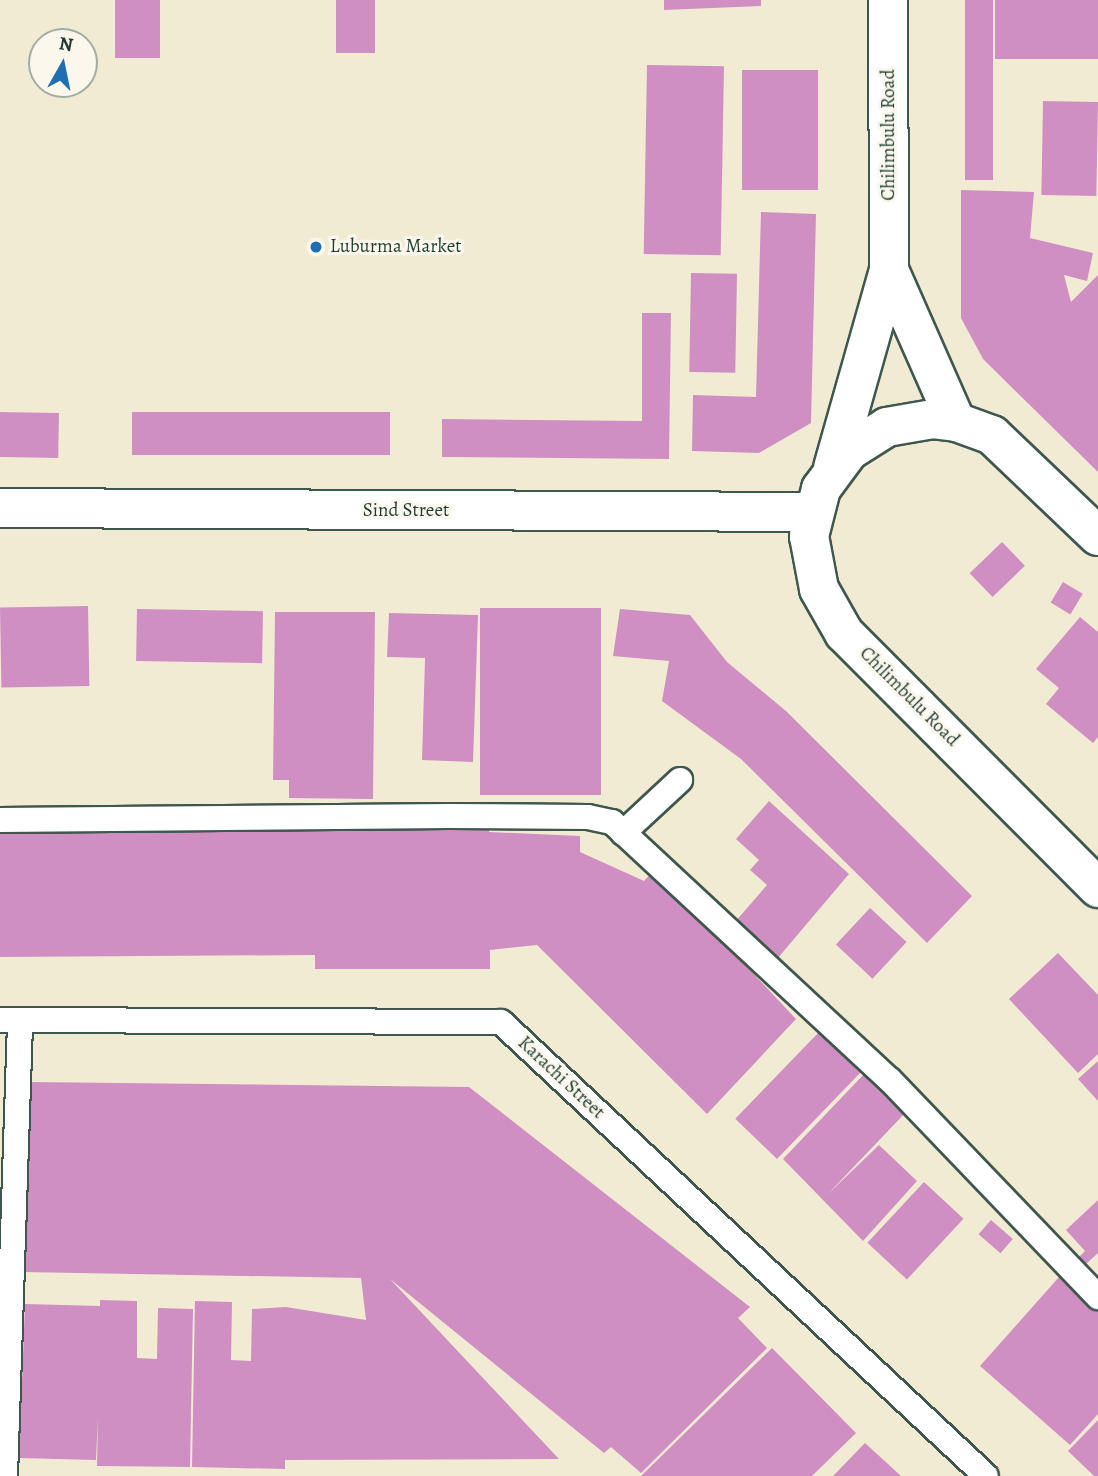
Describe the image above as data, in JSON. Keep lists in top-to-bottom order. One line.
{"streets":{"main road":["Chilimbulu Road","Sind Street"],"lane":["Karachi Street"]},"crossings":[["Chilimbulu Road","Sind Street"]],"places":["Luburma Market"],"north":"top"}
